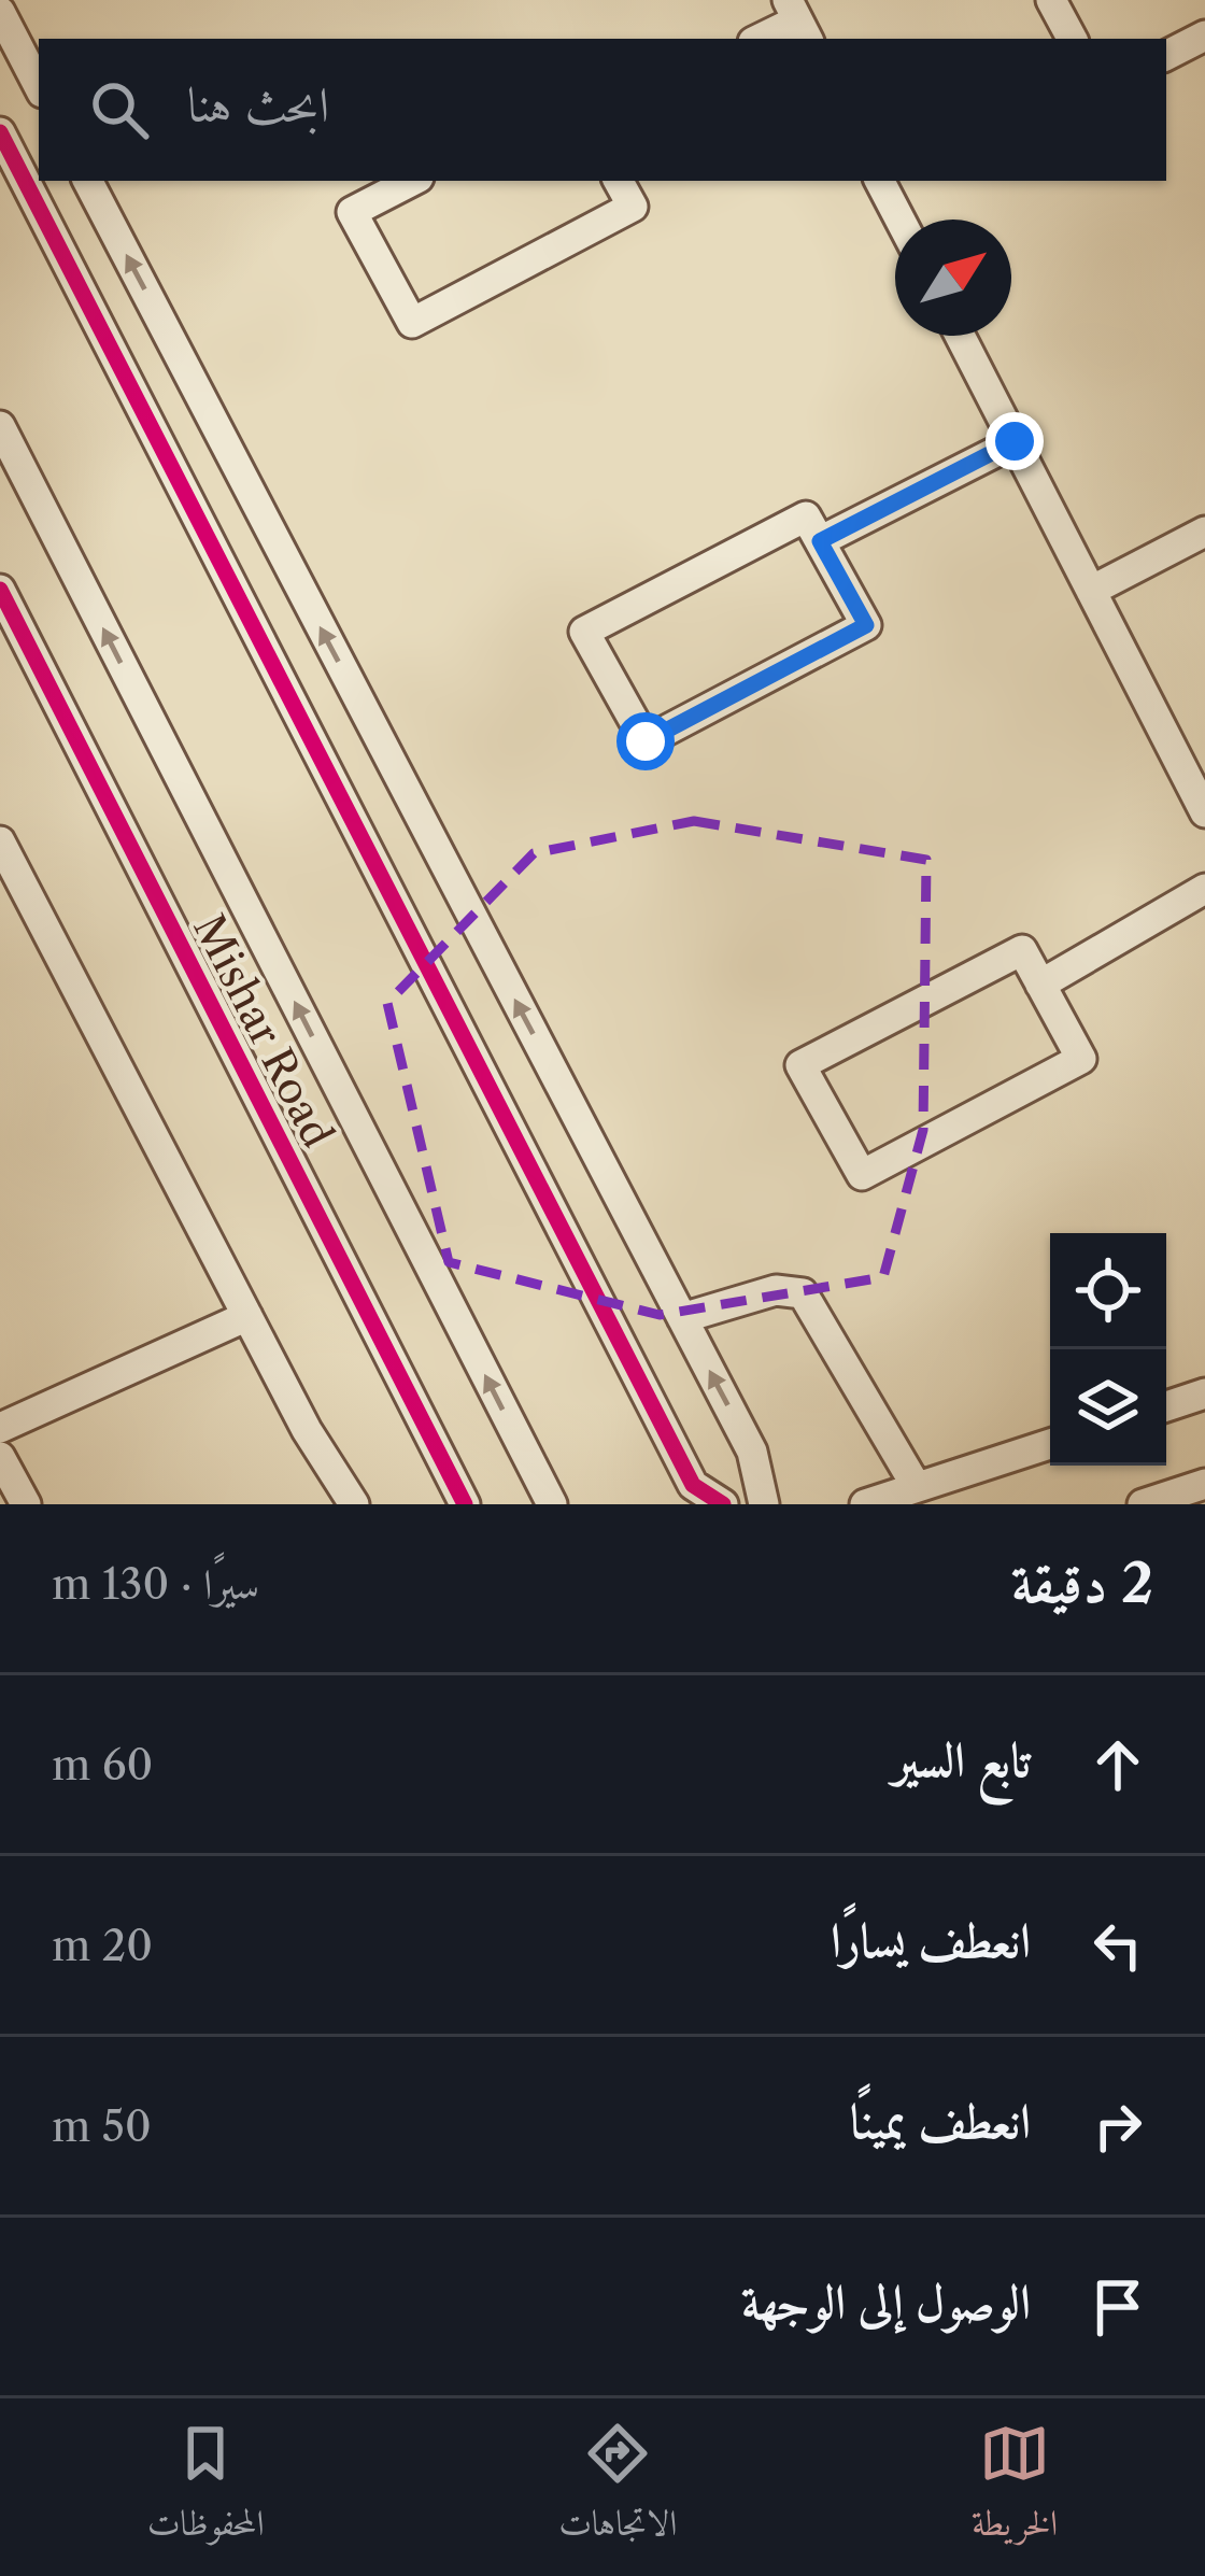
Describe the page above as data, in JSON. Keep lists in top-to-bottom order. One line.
{"streets":{"street":["Mishar Road"]},"north":"top right","page":{"search":"ابحث هنا","heading":["2 دقيقة","سيرًا · 130 m"],"list":[["تابع السير","60 m"],["انعطف يسارًا","20 m"],["انعطف يمينًا","50 m"],"الوصول إلى الوجهة"],"nav":["الخريطة","الاتجاهات","المحفوظات"]}}
